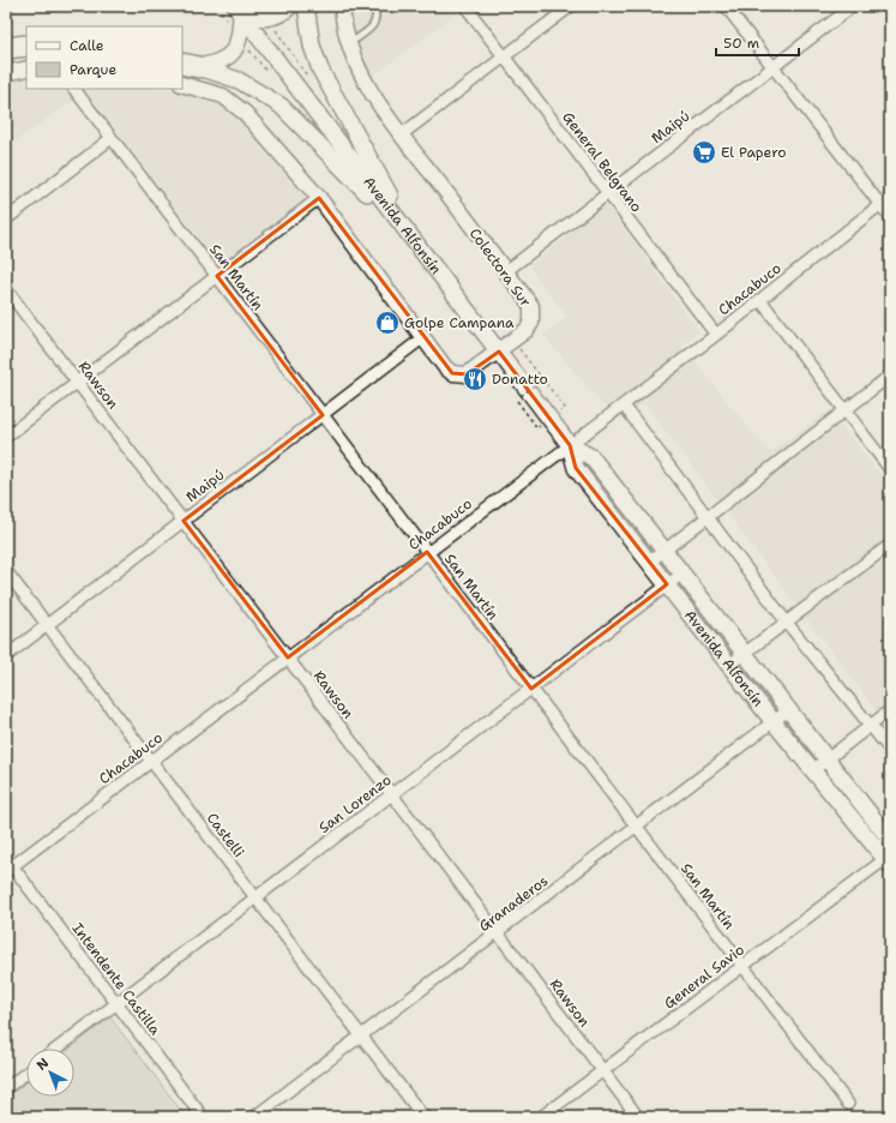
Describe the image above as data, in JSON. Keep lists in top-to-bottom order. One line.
{"streets":{"main road":["Avenida Alfonsín"],"street":["Maipú","General Belgrano","Colectora Sur","San Martín","Chacabuco","Rawson","San Lorenzo","Castelli","Granaderos","General Savio","Intendente Castilla"]},"crossings":[["Maipú","General Belgrano"],["Maipú","Colectora Sur"],["Maipú","San Martín"],["Maipú","Rawson"],["Maipú","Castelli"],["General Belgrano","Chacabuco"],["Avenida Alfonsín","Colectora Sur"],["Avenida Alfonsín","Chacabuco"],["Avenida Alfonsín","San Lorenzo"],["Avenida Alfonsín","Granaderos"],["Avenida Alfonsín","General Savio"],["San Martín","Chacabuco"],["San Martín","San Lorenzo"],["San Martín","Granaderos"],["San Martín","General Savio"],["Chacabuco","Rawson"],["Chacabuco","Castelli"],["Chacabuco","Intendente Castilla"],["Rawson","San Lorenzo"],["Rawson","Granaderos"],["Rawson","General Savio"],["San Lorenzo","Castelli"],["San Lorenzo","Intendente Castilla"],["Castelli","Granaderos"]],"places":{"supermarket":["El Papero"],"shop":["Golpe Campana"],"restaurant":["Donatto"]},"legend":["Calle","Parque"],"scale_bar":"50 m","north":"top left"}
